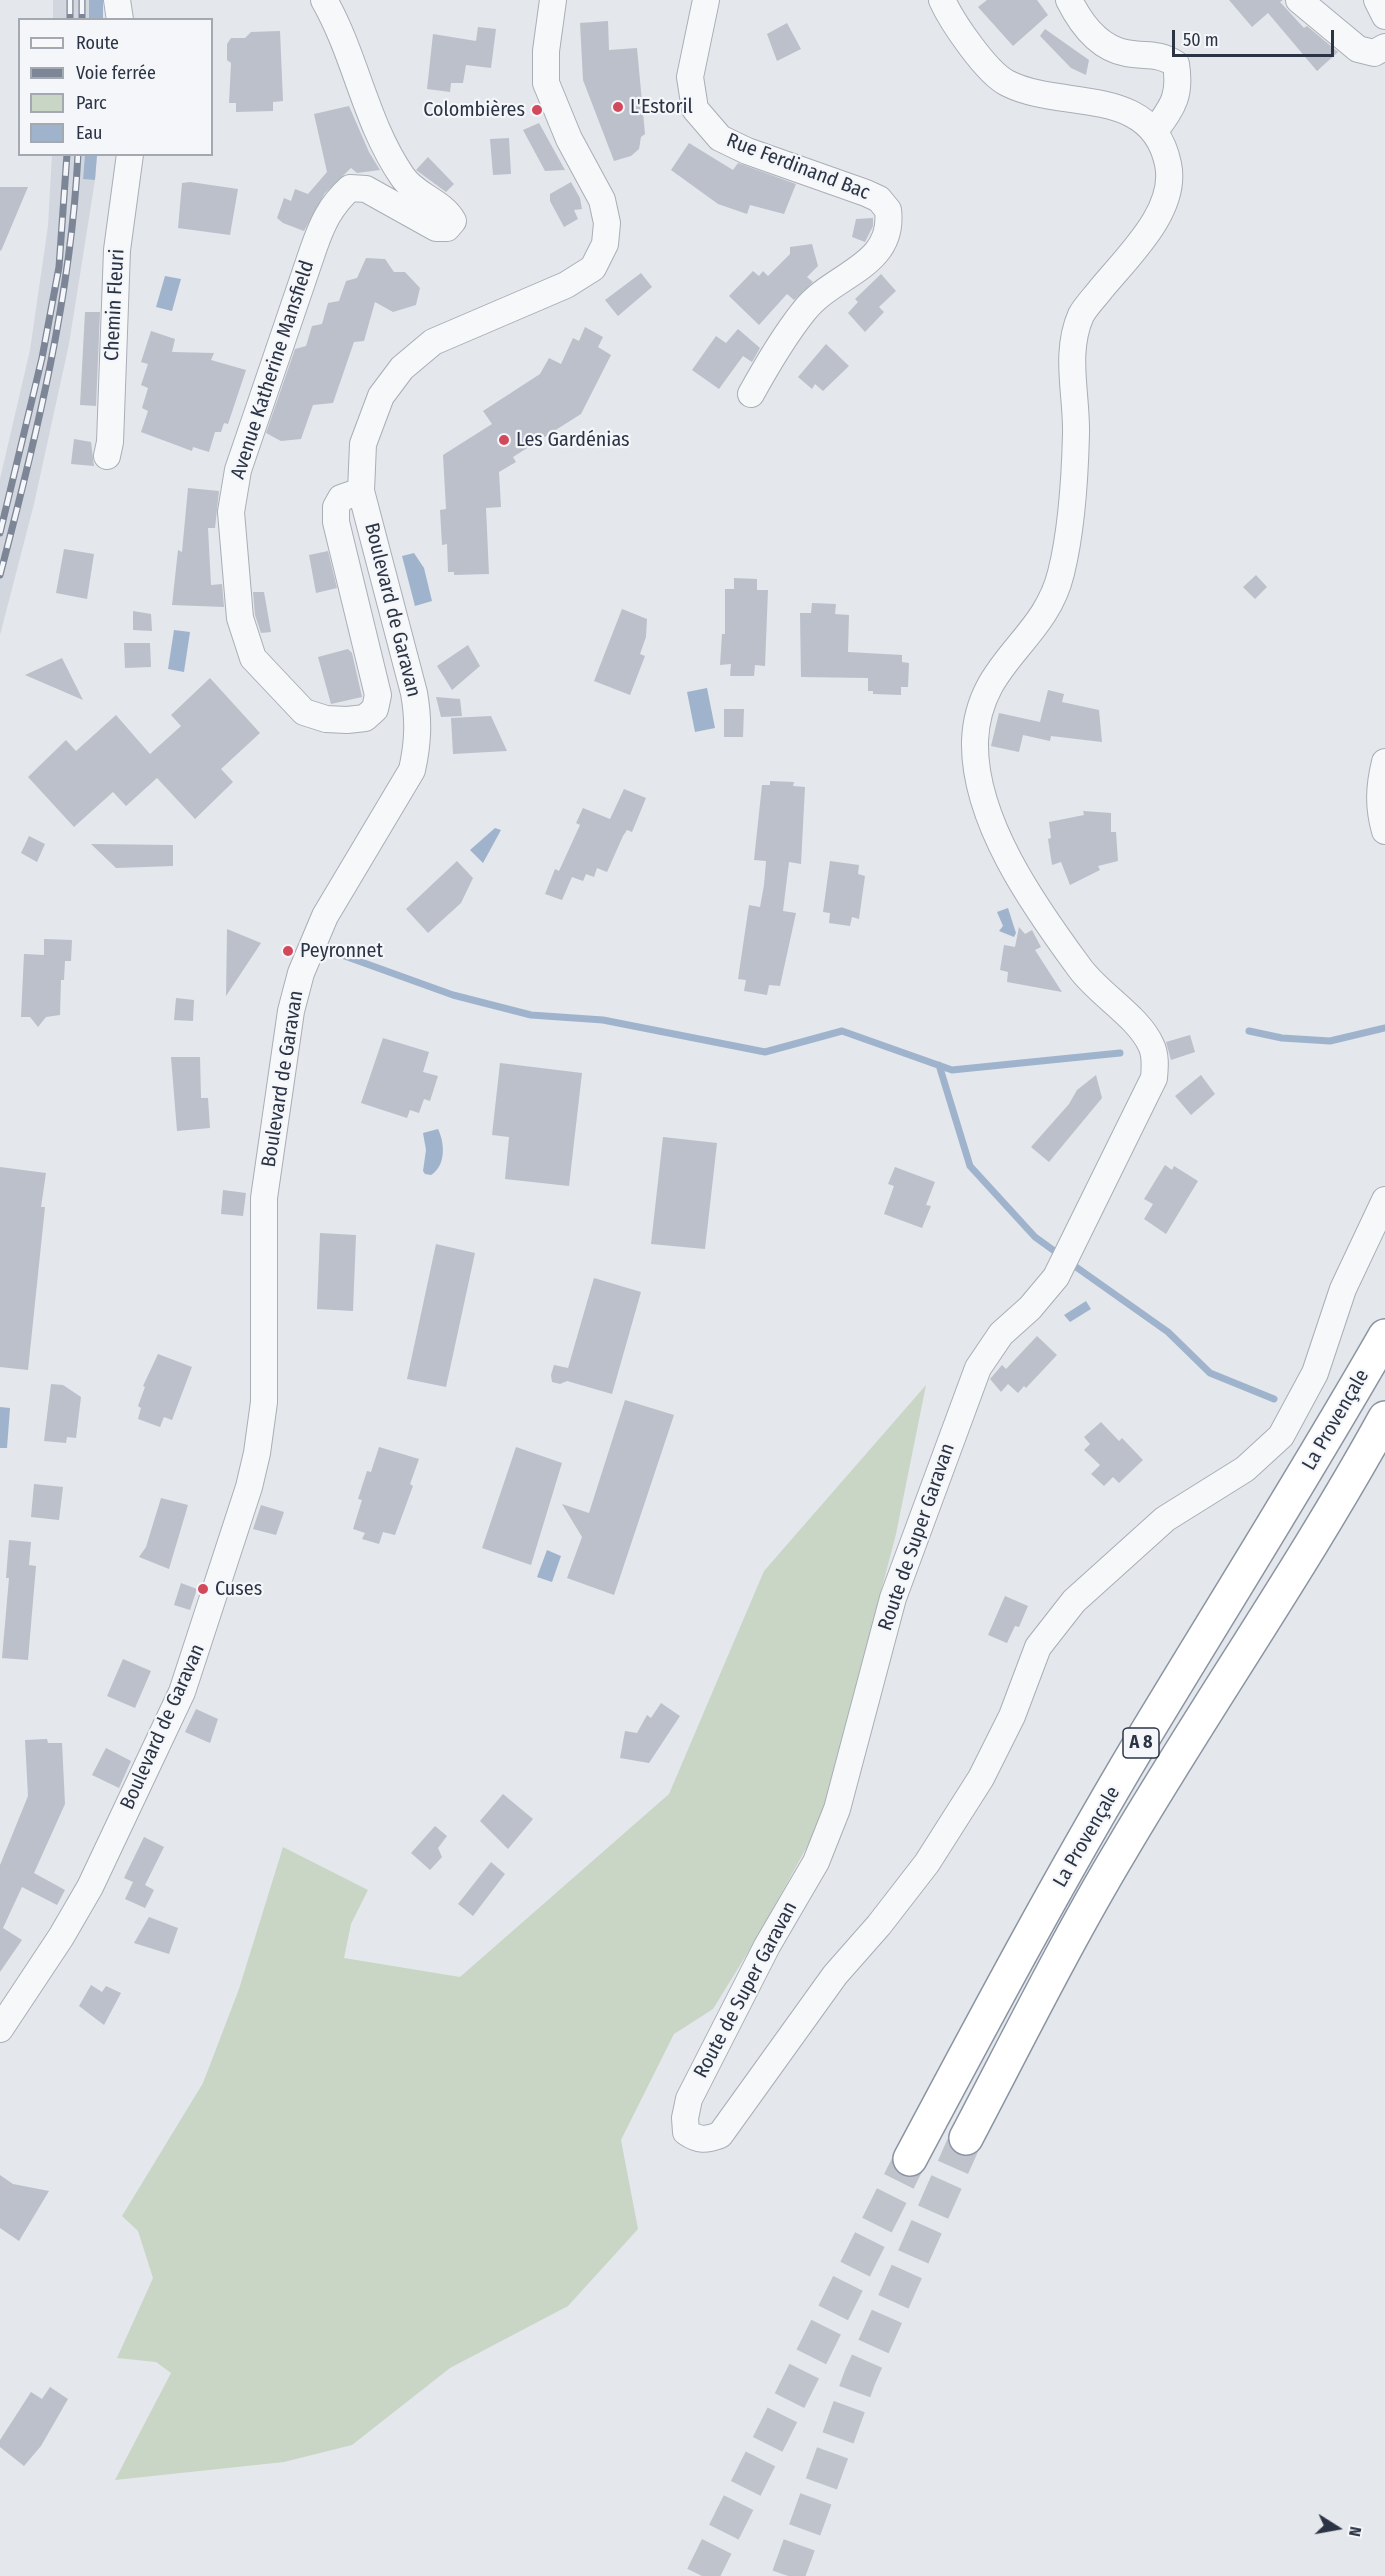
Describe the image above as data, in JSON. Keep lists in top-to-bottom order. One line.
{"streets":{"highway":["La Provençale","A 8"],"street":["Rue Ferdinand Bac","Chemin Fleuri","Avenue Katherine Mansfield","Boulevard de Garavan","Route de Super Garavan"]},"crossings":[["Avenue Katherine Mansfield","Boulevard de Garavan"]],"places":["L'Estoril","Colombières","Les Gardénias","Peyronnet","Cuses"],"legend":["Route","Voie ferrée","Parc","Eau"],"scale_bar":"50 m","north":"right"}
